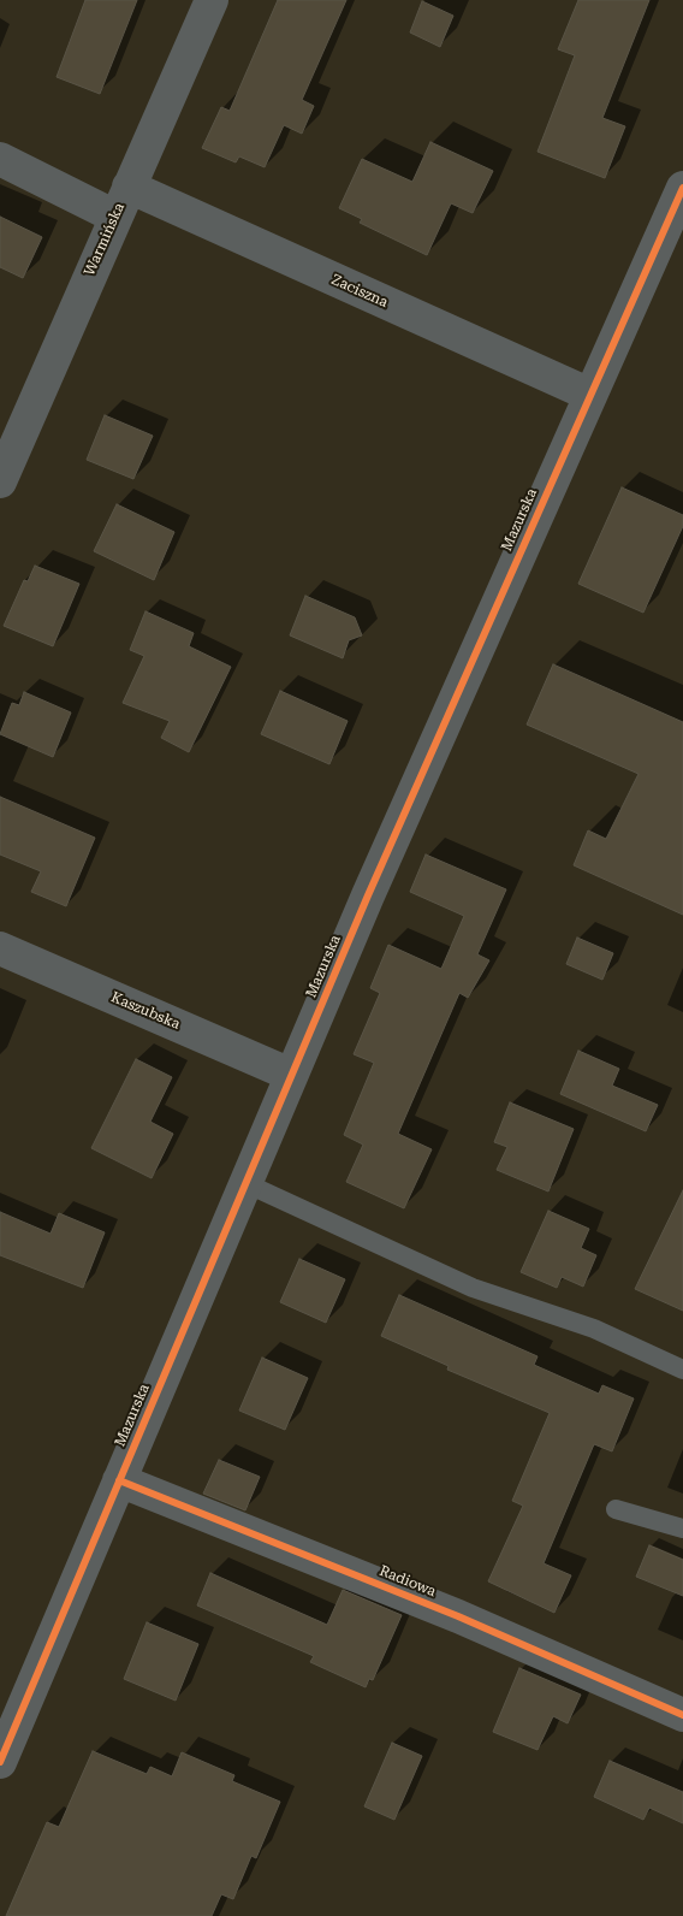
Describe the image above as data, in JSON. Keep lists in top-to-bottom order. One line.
{"streets":{"street":["Warmińska","Zaciszna","Mazurska","Kaszubska","Radiowa"]},"crossings":[["Warmińska","Zaciszna"],["Zaciszna","Mazurska"],["Mazurska","Kaszubska"],["Mazurska","Radiowa"]]}
